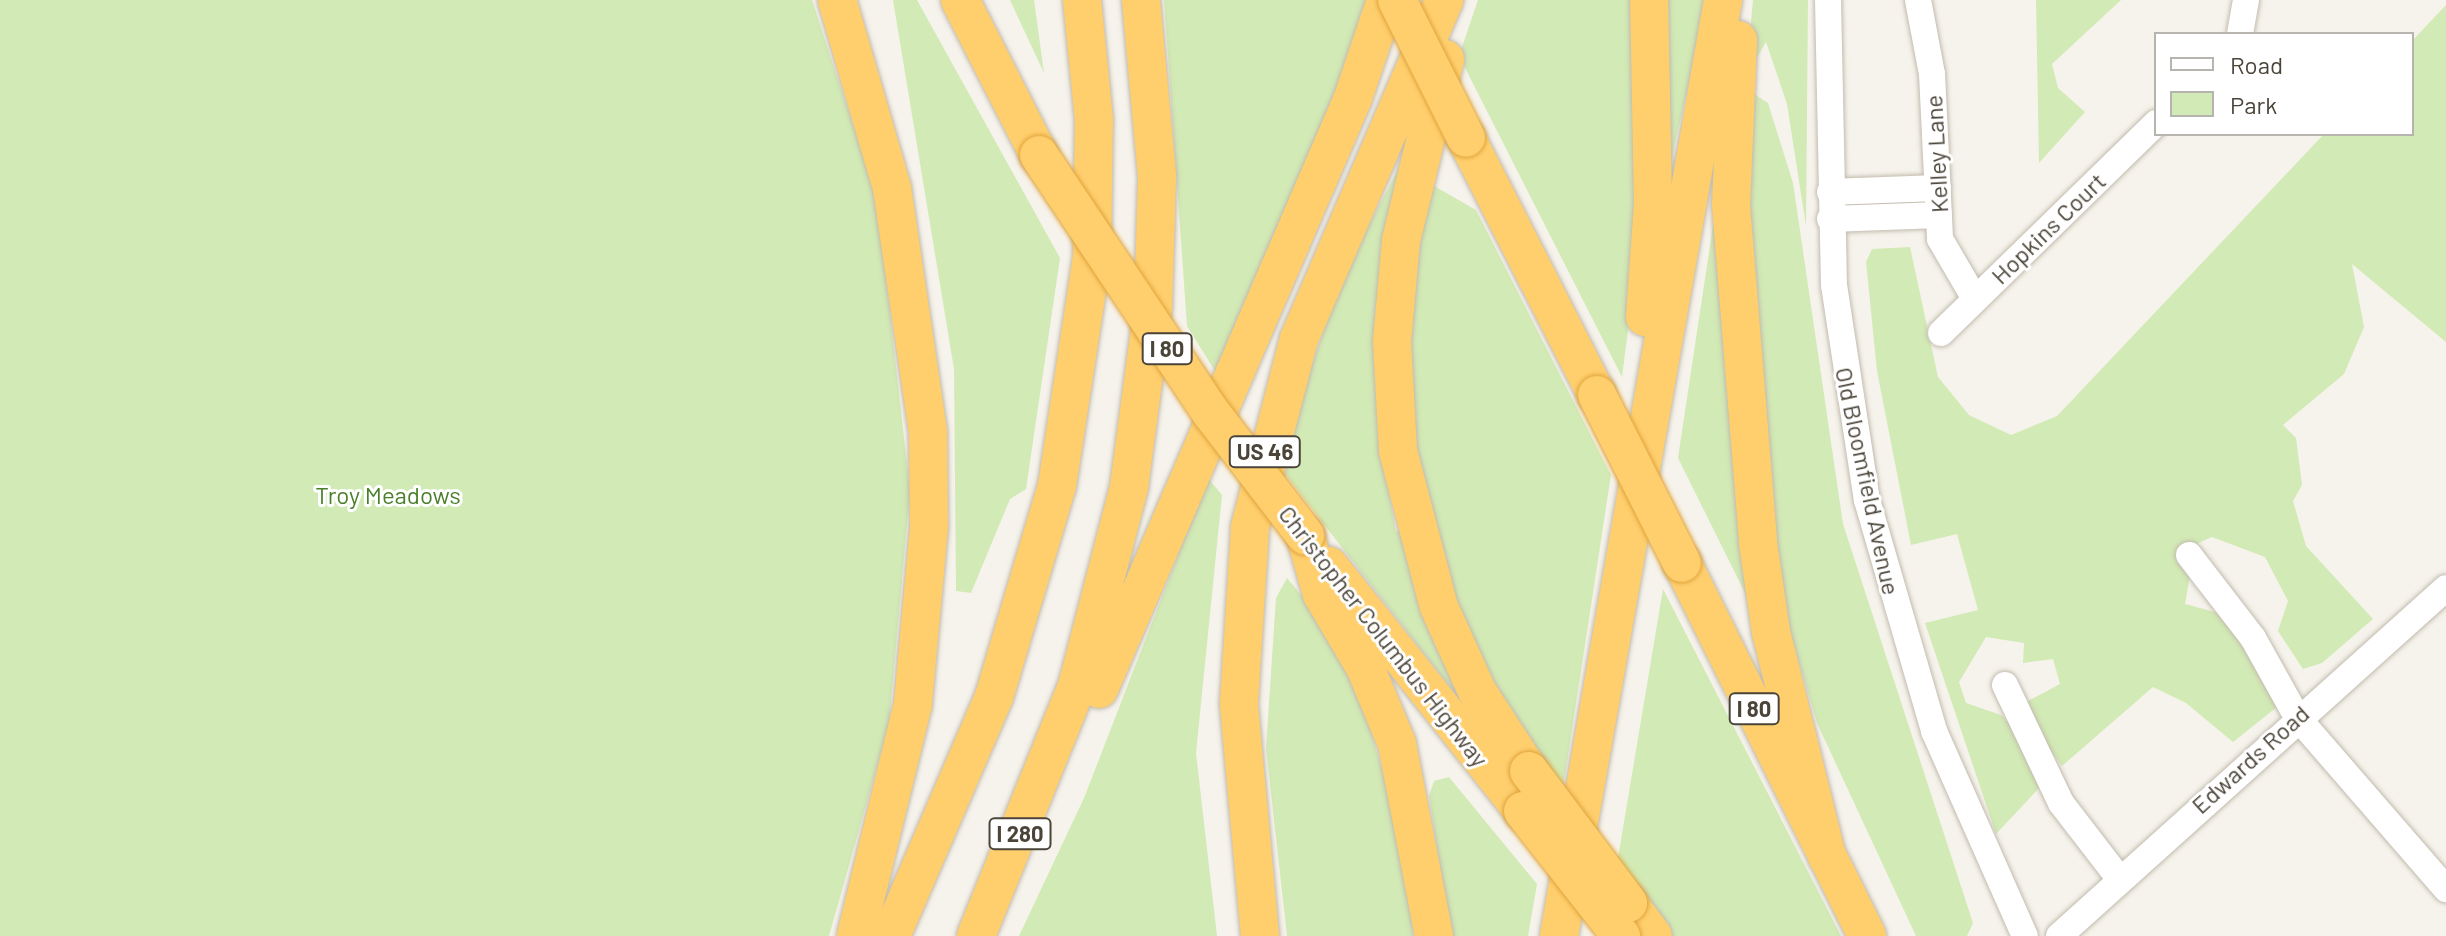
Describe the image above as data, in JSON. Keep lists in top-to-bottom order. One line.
{"streets":{"highway":["I 80","US 46","Christopher Columbus Highway","I 280"],"street":["Kelley Lane","Hopkins Court","Old Bloomfield Avenue","Edwards Road"]},"crossings":[["Kelley Lane","Hopkins Court"]],"parks":["Troy Meadows"],"legend":["Road","Park"]}
